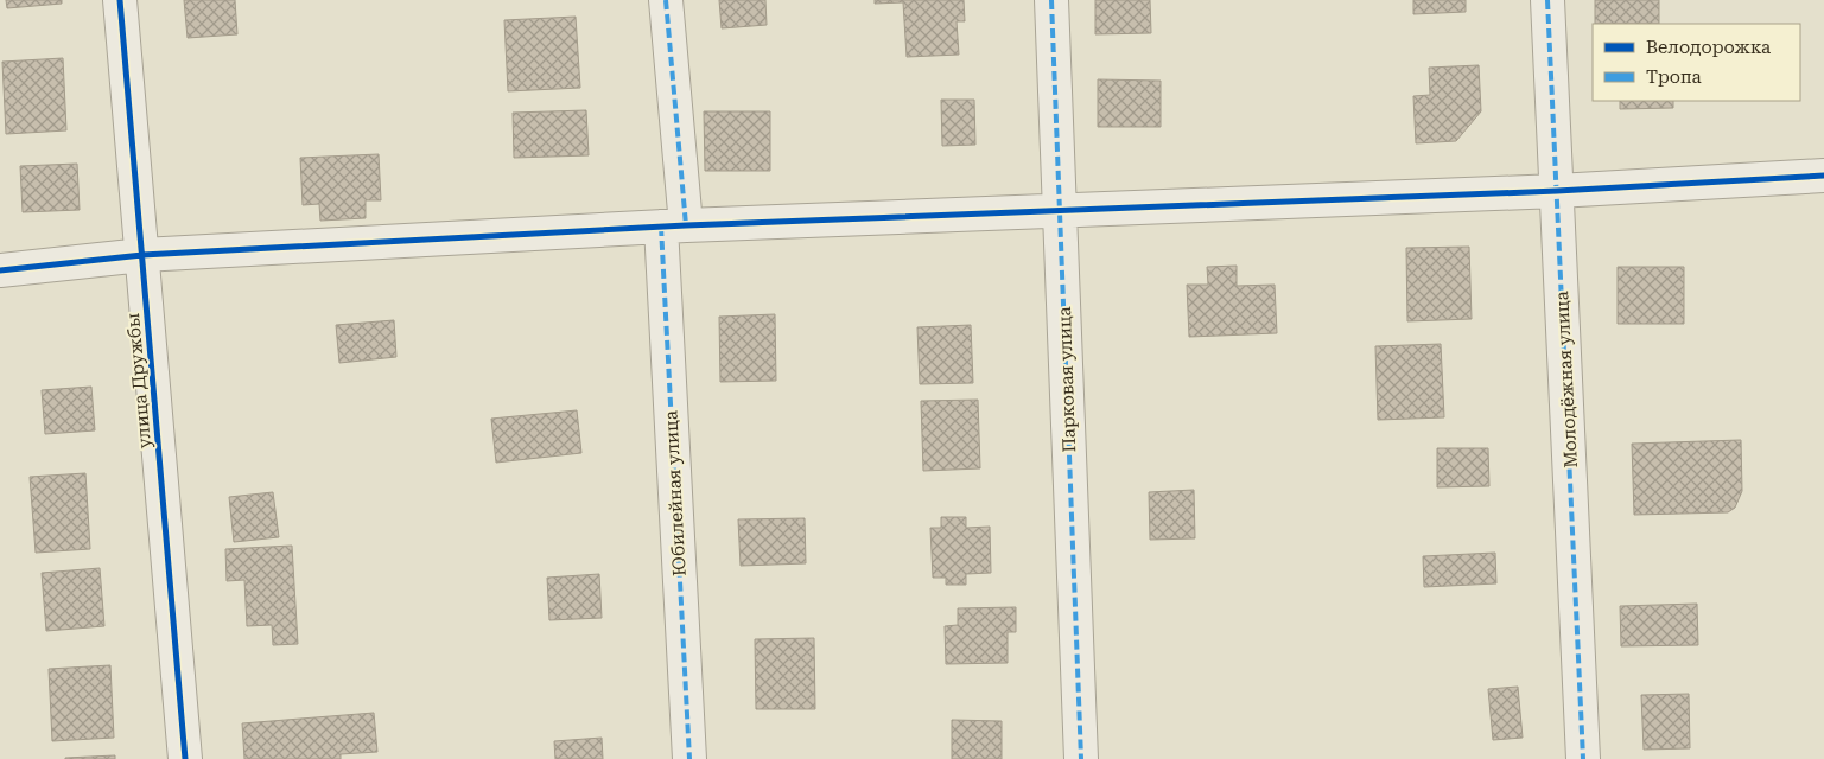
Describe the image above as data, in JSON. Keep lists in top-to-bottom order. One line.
{"streets":{"street":["Парковая улица","Молодёжная улица","улица Дружбы","Юбилейная улица"]},"legend":["Велодорожка","Тропа"]}
